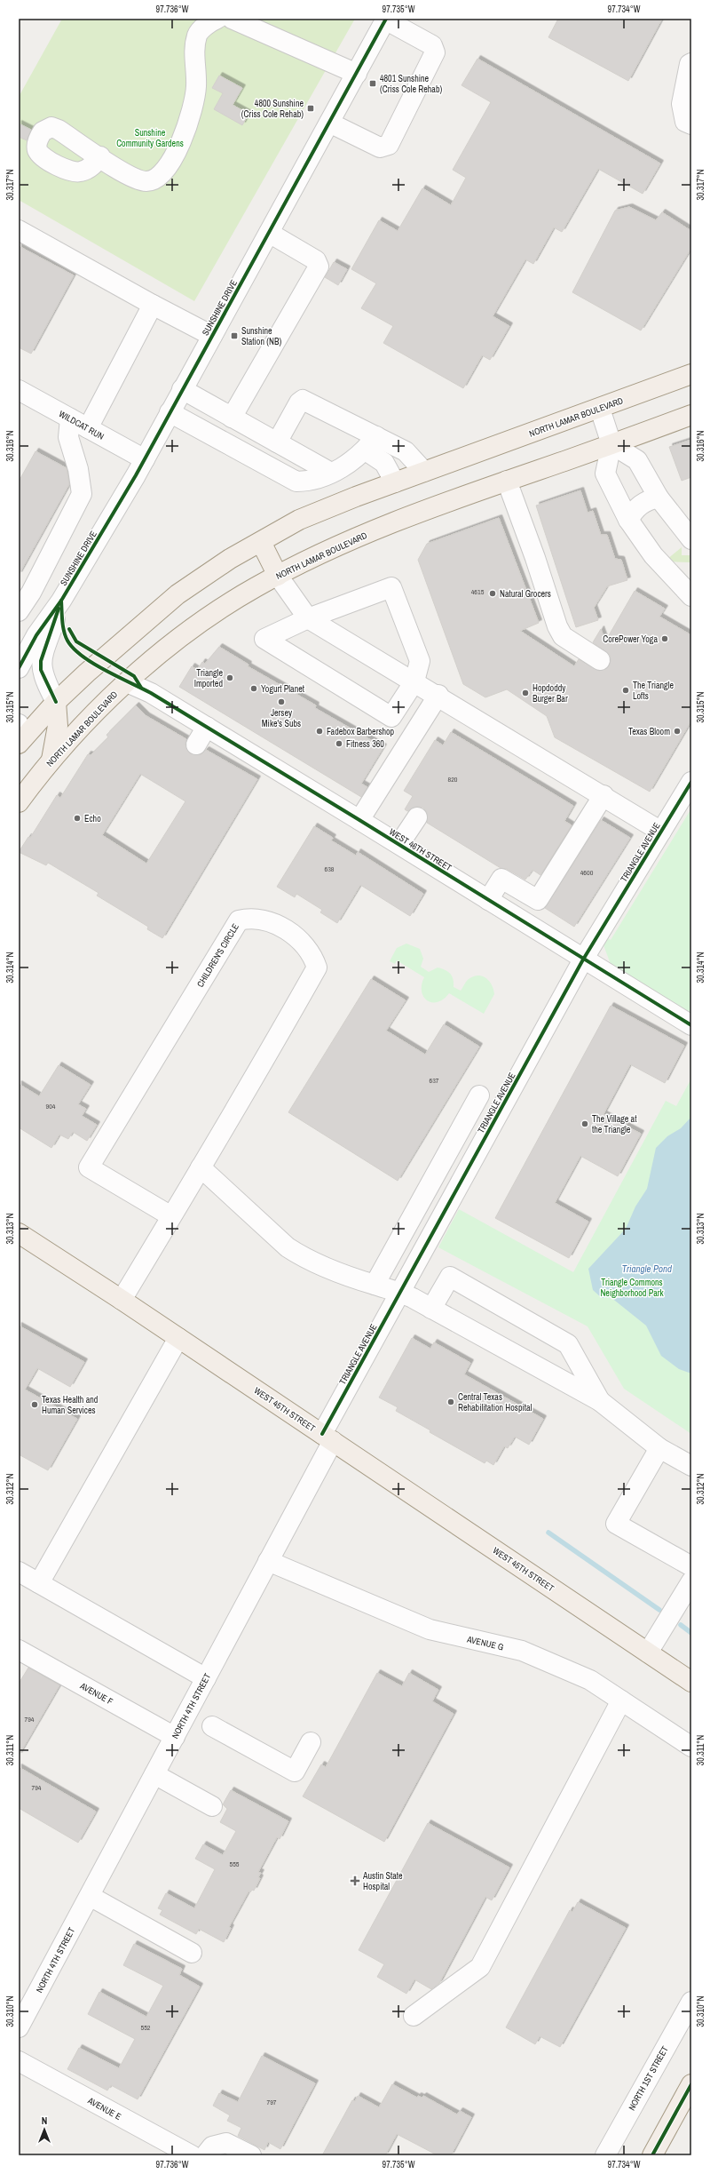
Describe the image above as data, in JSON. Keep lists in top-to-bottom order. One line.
{"streets":{"main road":["NORTH LAMAR BOULEVARD","WEST 45TH STREET"],"street":["SUNSHINE DRIVE","WILDCAT RUN","WEST 46TH STREET","TRIANGLE AVENUE","CHILDREN'S CIRCLE","AVENUE G","AVENUE F","NORTH 4TH STREET","NORTH 1ST STREET","AVENUE E"]},"crossings":[["SUNSHINE DRIVE","NORTH LAMAR BOULEVARD"],["SUNSHINE DRIVE","WILDCAT RUN"],["NORTH LAMAR BOULEVARD","WEST 46TH STREET"],["WEST 46TH STREET","TRIANGLE AVENUE"],["TRIANGLE AVENUE","WEST 45TH STREET"],["TRIANGLE AVENUE","NORTH 4TH STREET"],["CHILDREN'S CIRCLE","WEST 45TH STREET"],["WEST 45TH STREET","NORTH 4TH STREET"],["AVENUE G","NORTH 4TH STREET"],["AVENUE F","NORTH 4TH STREET"]],"water":["Triangle Pond"],"parks":["Sunshine Community Gardens","Triangle Commons Neighborhood Park"],"places":{"transit":["4801 Sunshine (Criss Cole Rehab)","4800 Sunshine (Criss Cole Rehab)","Sunshine Station (NB)"],"other":["Natural Grocers","CorePower Yoga","Triangle Imported","Yogurt Planet","The Triangle Lofts","Hopdoddy Burger Bar","Jersey Mike's Subs","Fadebox Barbershop","Texas Bloom","Fitness 360","Echo","The Village at the Triangle","Central Texas Rehabilitation Hospital","Texas Health and Human Services"],"health":["Austin State Hospital"]},"house_numbers":["4615","820","638","4600","637","904","794","794","555","552","797"],"north":"top","coordinates":["97.736°W","97.735°W","97.734°W","30.317°N","30.316°N","30.315°N","30.314°N","30.313°N","30.312°N","30.311°N","30.310°N"]}
